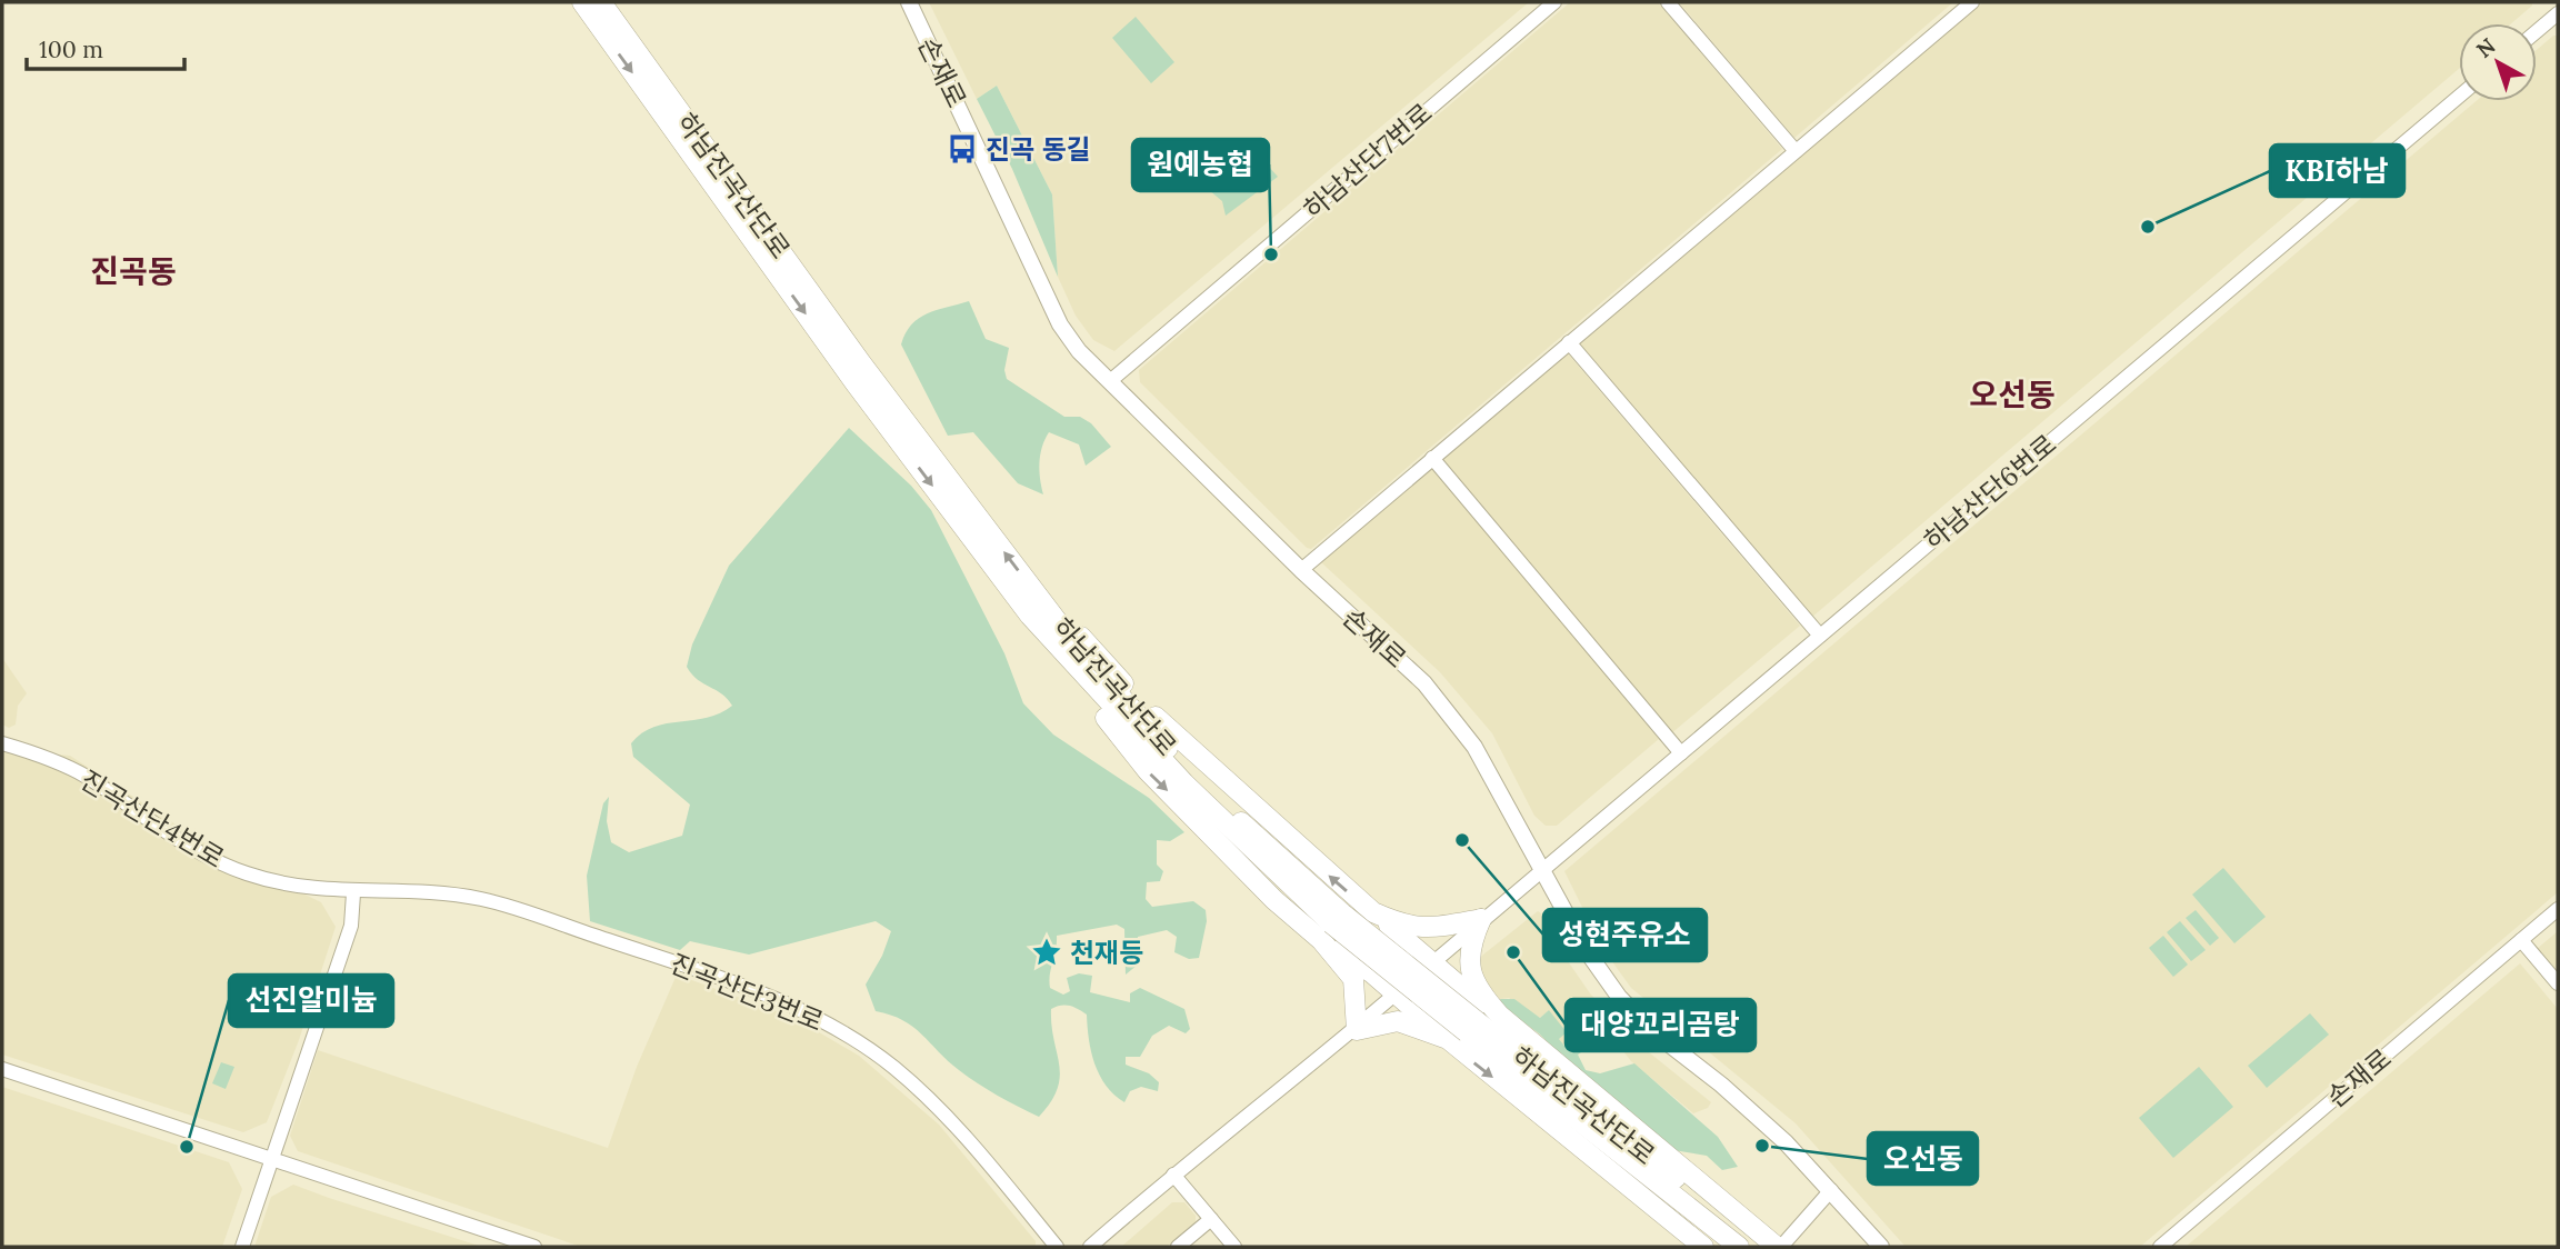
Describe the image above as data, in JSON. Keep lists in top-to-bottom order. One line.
{"streets":{"highway":["하남진곡산단로"],"main road":["손재로"],"street":["하남산단7번로","하남산단6번로","진곡산단4번로","진곡산단3번로"]},"crossings":[["손재로","하남산단7번로"],["손재로","하남산단6번로"],["진곡산단4번로","진곡산단3번로"]],"districts":["진곡동","오선동"],"places":{"bus stop":["진곡 동길"],"other":["KBI하남","원예농협","성현주유소","대양꼬리곰탕","오선동","선진알미늄"],"place":["천재등"]},"scale_bar":"100 m","north":"top left"}
